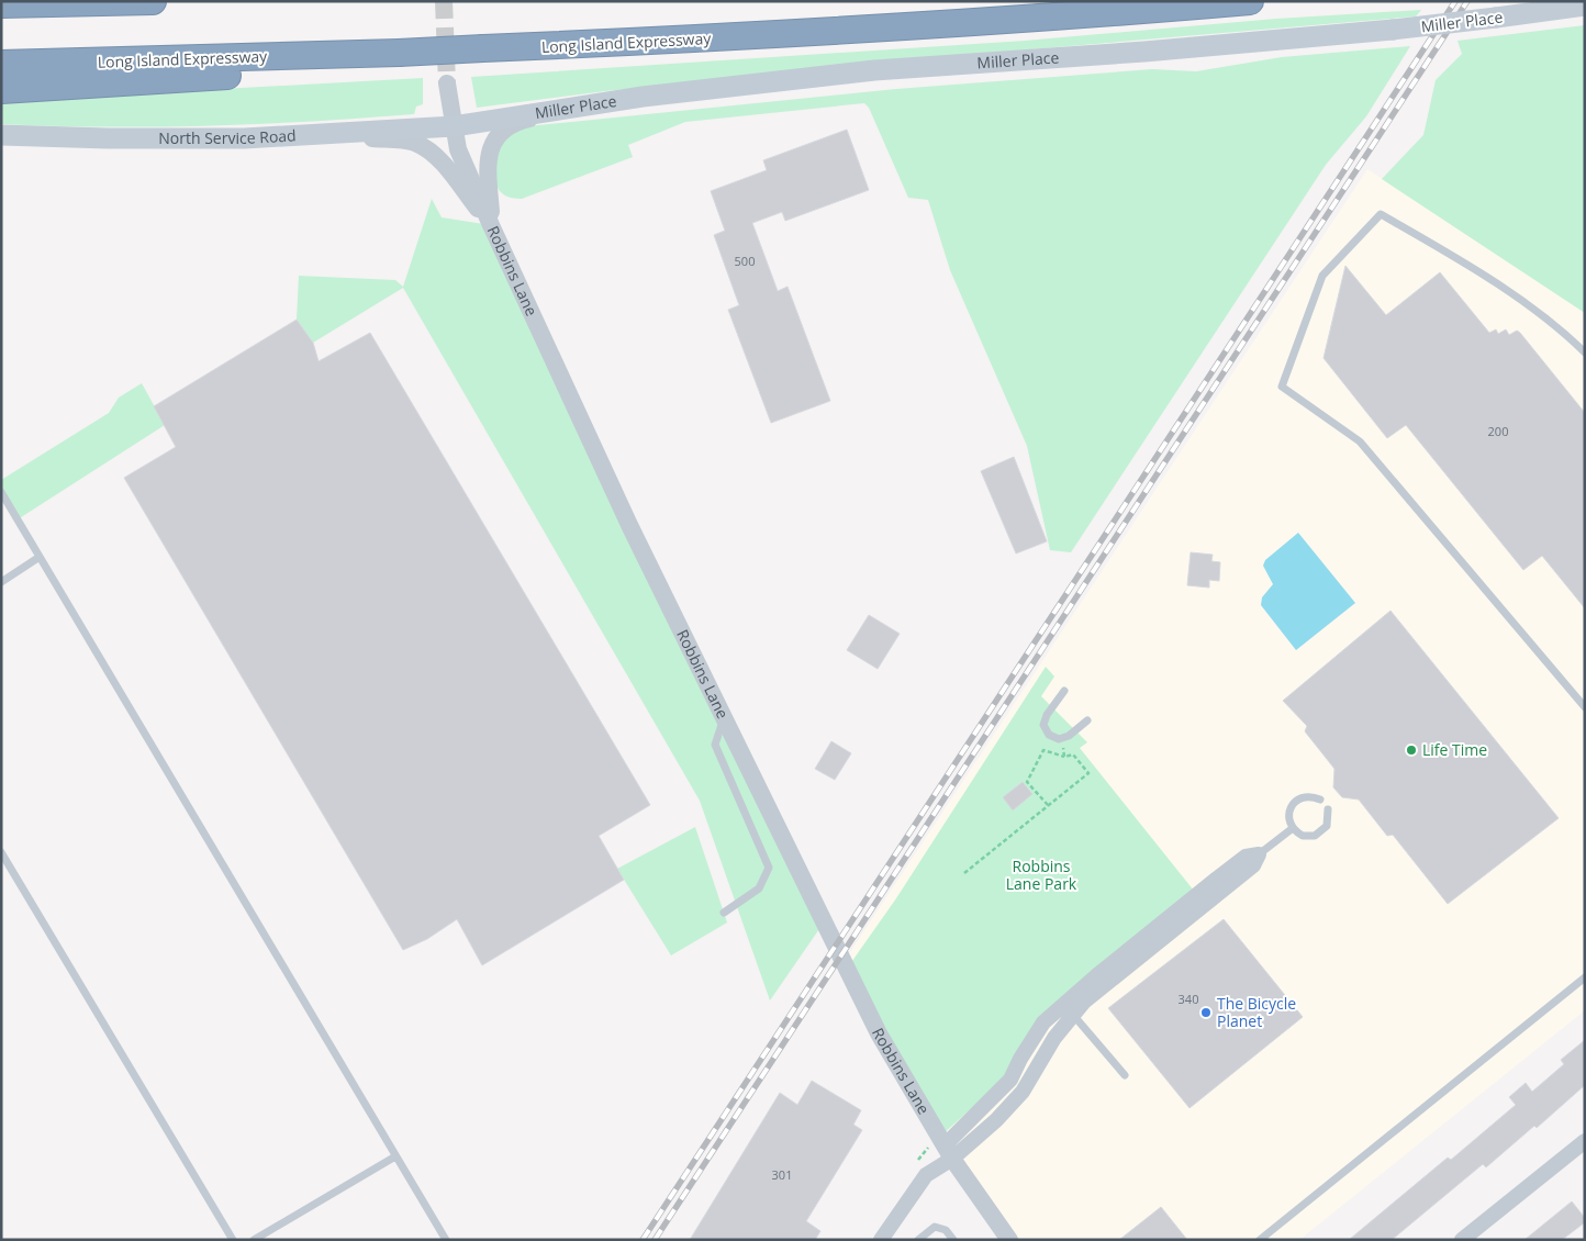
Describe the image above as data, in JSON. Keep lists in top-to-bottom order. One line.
{"streets":{"highway":["Long Island Expressway"],"main road":["Miller Place","North Service Road"],"street":["Robbins Lane"]},"crossings":[["Miller Place","North Service Road"],["Miller Place","Robbins Lane"],["North Service Road","Robbins Lane"]],"parks":["Robbins Lane Park"],"places":["Life Time","The Bicycle Planet"],"house_numbers":["500","200","340","301"]}
